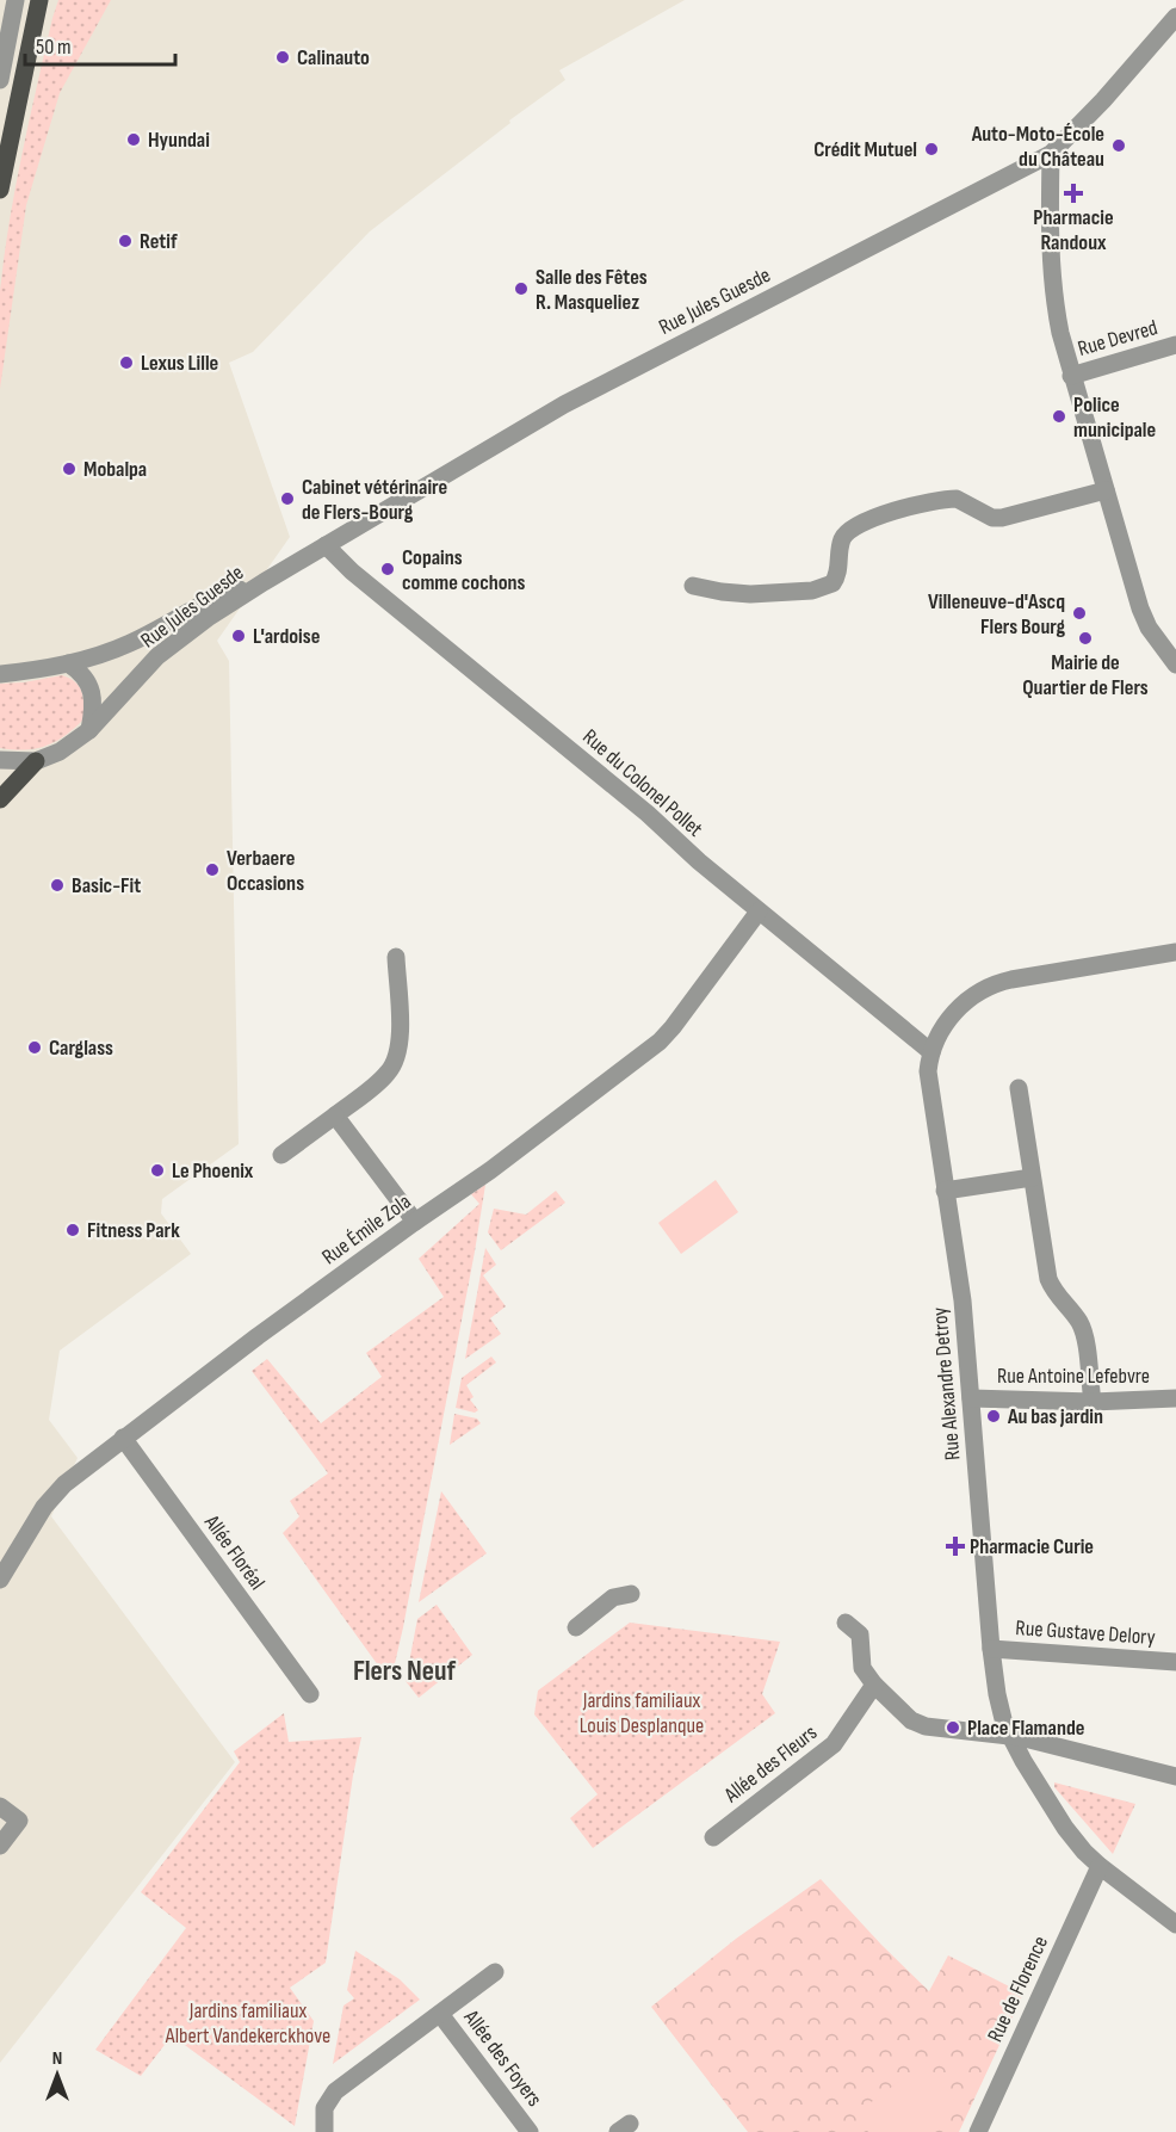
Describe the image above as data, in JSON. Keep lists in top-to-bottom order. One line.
{"streets":{"street":["Rue Jules Guesde","Rue Devred","Rue du Colonel Pollet","Rue Émile Zola","Rue Antoine Lefebvre","Rue Alexandre Detroy","Allée Floréal","Rue Gustave Delory","Allée des Fleurs","Rue de Florence","Allée des Foyers"]},"crossings":[["Rue Jules Guesde","Rue du Colonel Pollet"],["Rue du Colonel Pollet","Rue Émile Zola"],["Rue du Colonel Pollet","Rue Alexandre Detroy"],["Rue Émile Zola","Allée Floréal"],["Rue Antoine Lefebvre","Rue Alexandre Detroy"],["Rue Alexandre Detroy","Rue Gustave Delory"],["Rue Alexandre Detroy","Rue de Florence"]],"districts":["Flers Neuf"],"parks":["Jardins familiaux Louis Desplanque","Jardins familiaux Albert Vandekerckhove"],"places":{"other":["Calinauto","Hyundai","Auto-Moto-École du Château","Crédit Mutuel","Retif","Salle des Fêtes R. Masqueliez","Lexus Lille","Police municipale","Mobalpa","Cabinet vétérinaire de Flers-Bourg","Copains comme cochons","Villeneuve-d'Ascq Flers Bourg","L'ardoise","Mairie de Quartier de Flers","Verbaere Occasions","Basic-Fit","Carglass","Le Phoenix","Fitness Park","Au bas jardin","Place Flamande"],"health":["Pharmacie Randoux","Pharmacie Curie"]},"scale_bar":"50 m","north":"top"}
